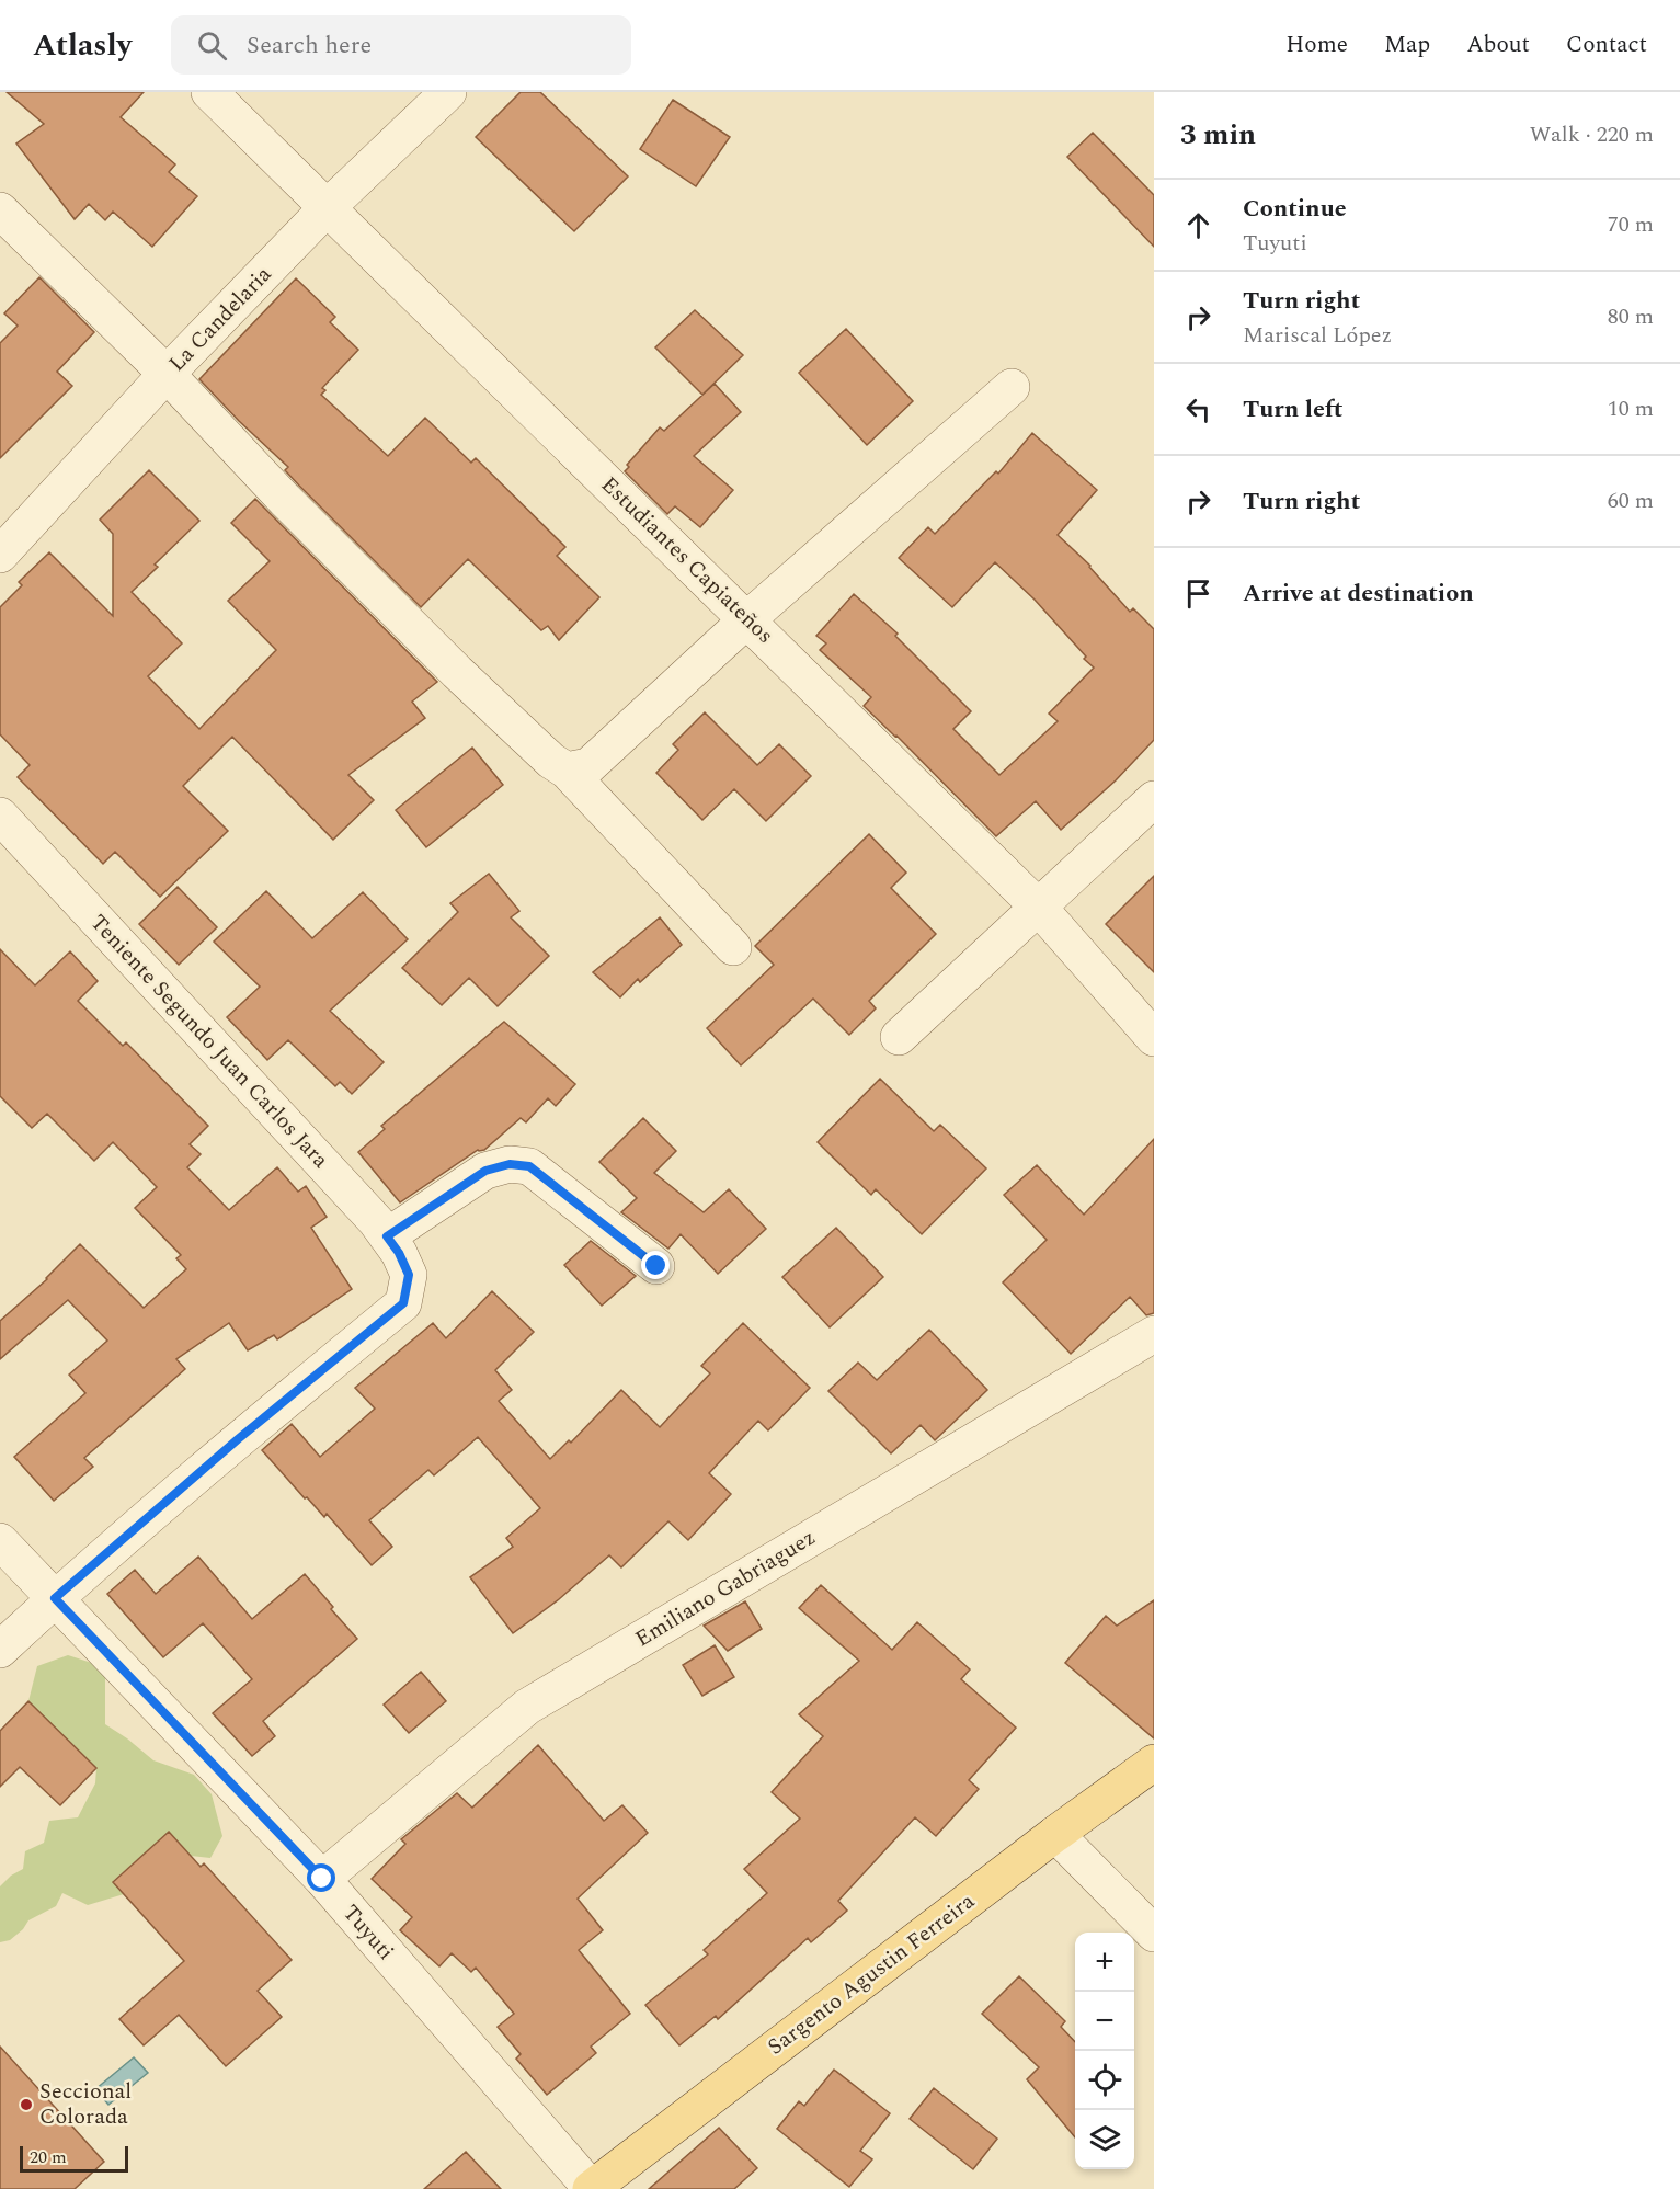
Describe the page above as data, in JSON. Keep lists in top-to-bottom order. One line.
{"streets":{"main road":["Sargento Agustin Ferreira"],"street":["La Candelaria","Estudiantes Capiateños","Teniente Segundo Juan Carlos Jara","Emiliano Gabriaguez","Tuyuti"]},"crossings":[["La Candelaria","Estudiantes Capiateños"],["Teniente Segundo Juan Carlos Jara","Tuyuti"],["Emiliano Gabriaguez","Tuyuti"],["Tuyuti","Sargento Agustin Ferreira"]],"places":["Seccional Colorada"],"scale_bar":"20 m","page":{"header":"Atlasly","search":"Search here","nav":["Home","Map","About","Contact"],"heading":["3 min","Walk · 220 m"],"list":[["Continue","Tuyuti","70 m"],["Turn right","Mariscal López","80 m"],["Turn left","10 m"],["Turn right","60 m"],"Arrive at destination"],"map_buttons":["+","−"],"scale":"20 m"}}
